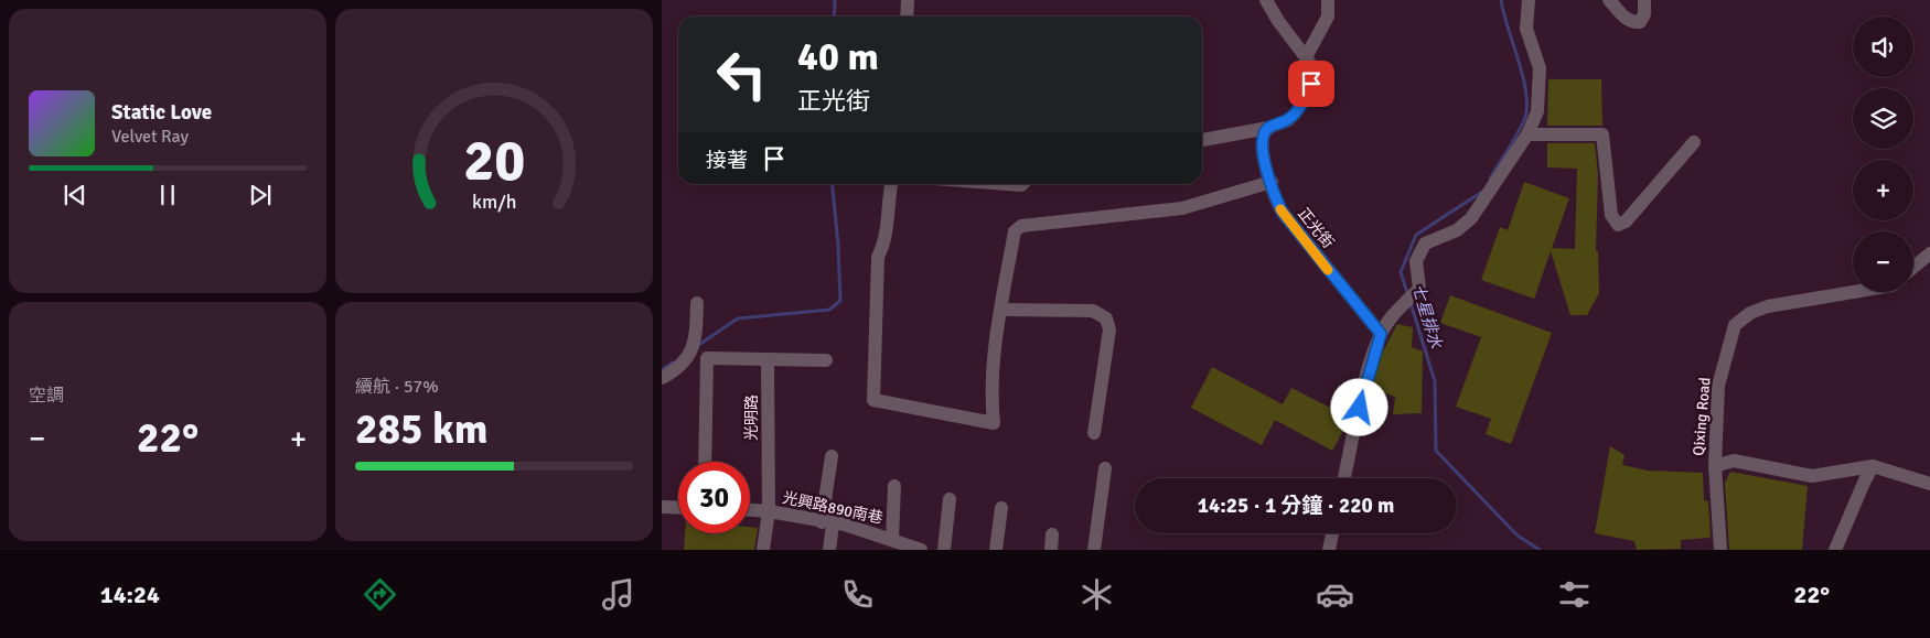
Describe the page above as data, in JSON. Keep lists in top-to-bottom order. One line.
{"streets":{"street":["正光街","Qixing Road","光明路","光興路890南巷"]},"crossings":[["光明路","光興路890南巷"]],"water":["七星排水"],"page":{"map_buttons":["+","−"],"turn":["40 m","正光街"],"song":["Static Love","Velvet Ray"],"then":"接著","tile":["空調",["續航 · 57%","285 km"]],"heat":["−","22°","+"],"limit":"30","trip":"14:25 · 1 分鐘 · 220 m","tabs":["14:24","22°"],"gauge":["20","km/h"]}}
